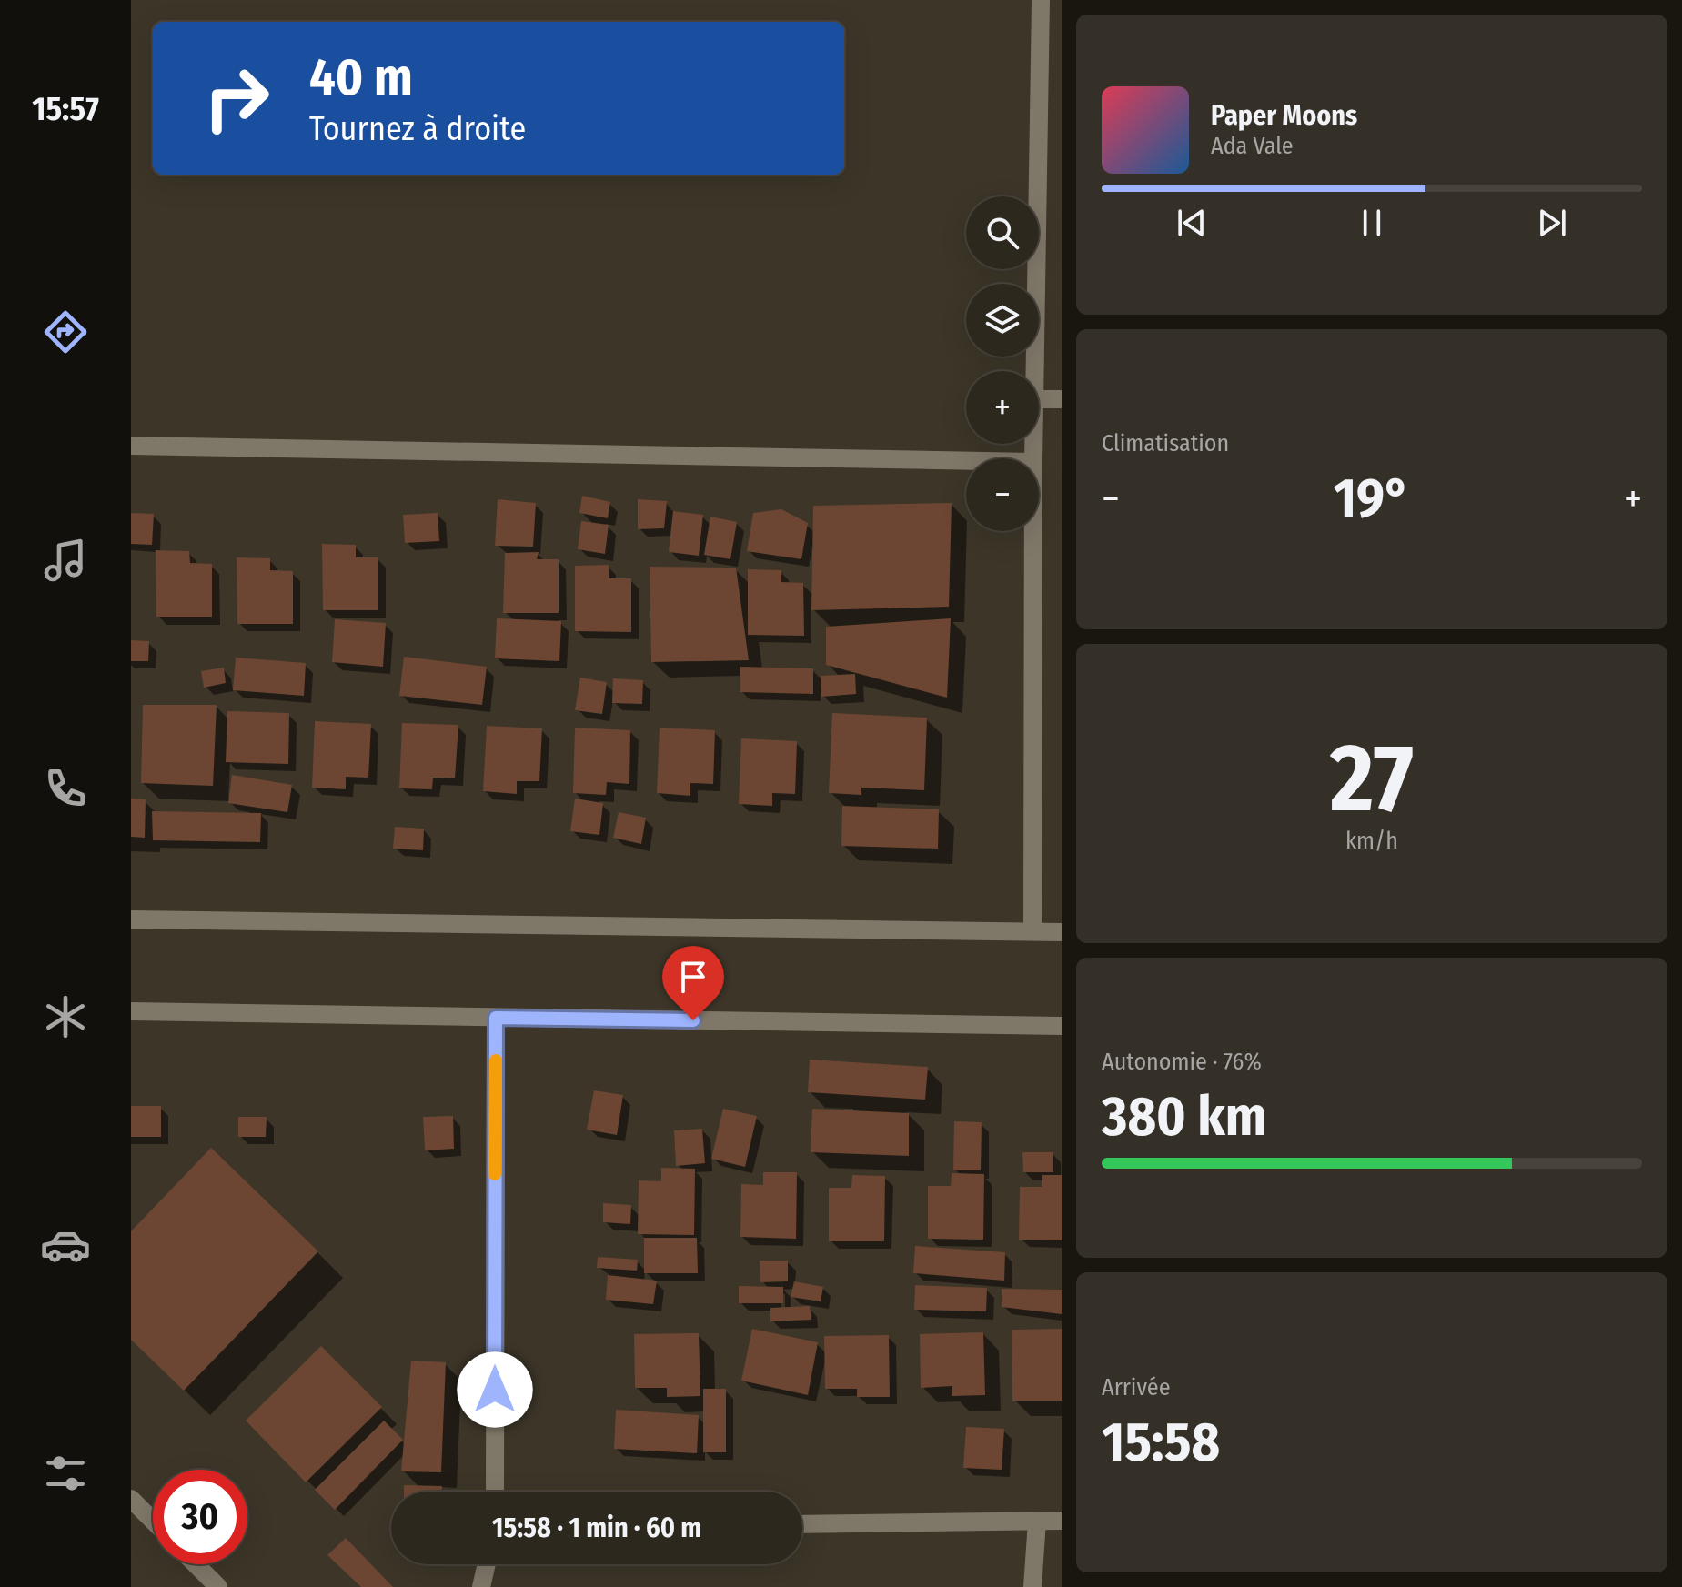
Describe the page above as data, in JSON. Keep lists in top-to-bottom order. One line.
{"page":{"tabs":"15:57","turn":["40 m","Tournez à droite"],"song":["Paper Moons","Ada Vale"],"map_buttons":["+","−"],"tile":["Climatisation",["27","km/h"],["Autonomie · 76%","380 km"],["Arrivée","15:58"]],"heat":["−","19°","+"],"limit":"30","trip":"15:58 · 1 min · 60 m"}}
